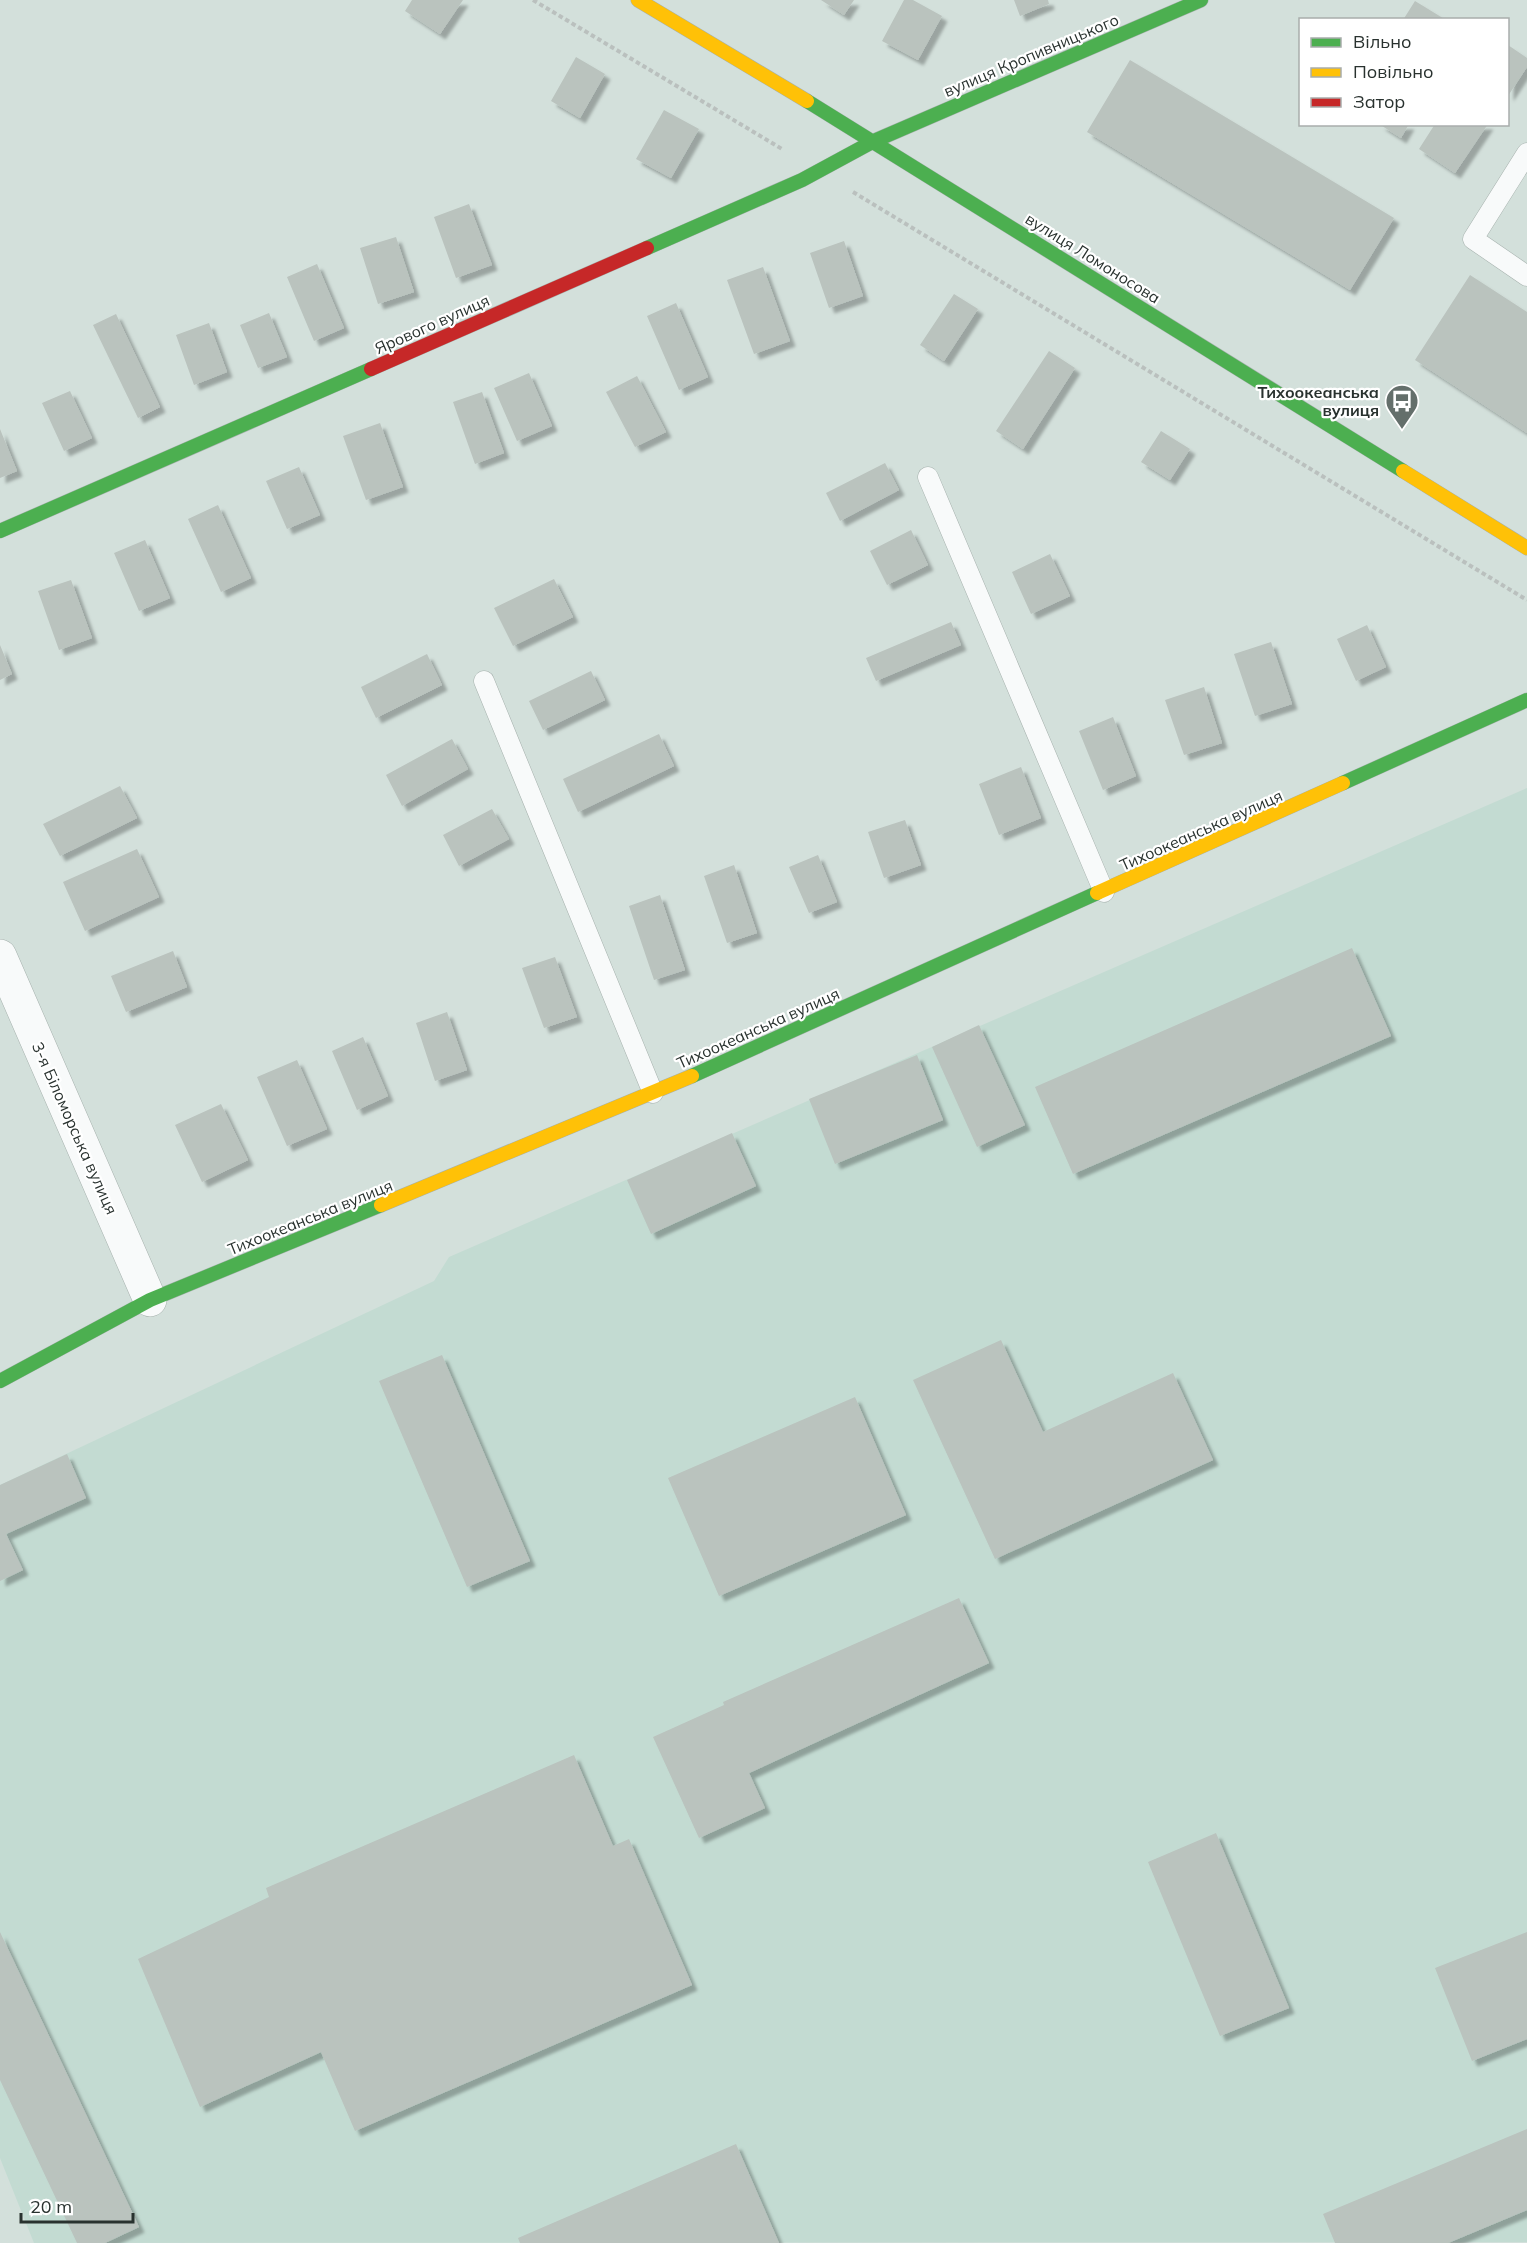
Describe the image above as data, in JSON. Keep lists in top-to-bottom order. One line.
{"streets":{"street":["вулиця Кропивницького","вулиця Ломоносова","Ярового вулиця","Тихоокеанська вулиця","3-я Біломорська вулиця"]},"crossings":[["вулиця Кропивницького","вулиця Ломоносова"],["вулиця Кропивницького","Ярового вулиця"],["вулиця Ломоносова","Ярового вулиця"],["Тихоокеанська вулиця","3-я Біломорська вулиця"]],"places":{"bus stop":["Тихоокеанська вулиця"]},"legend":["Вільно","Повільно","Затор"],"scale_bar":"20 m"}
